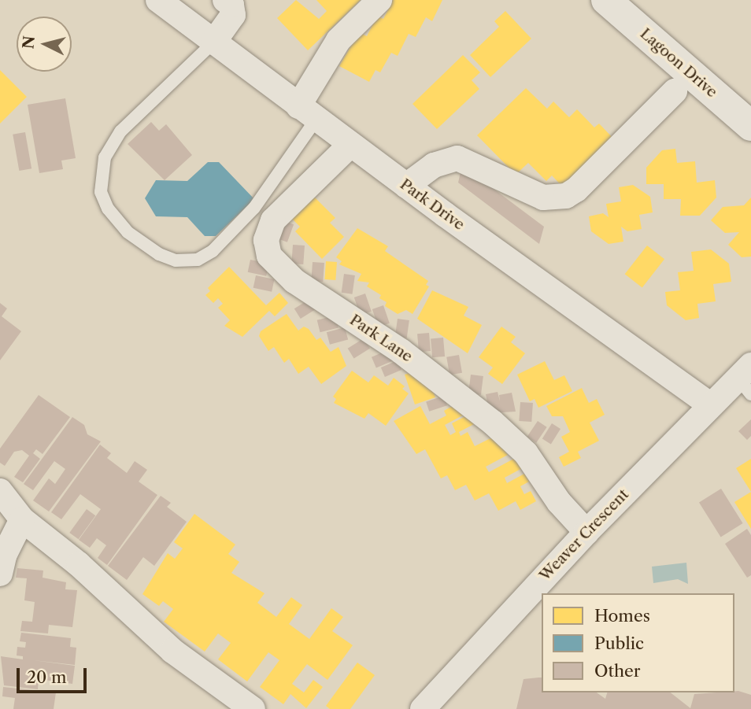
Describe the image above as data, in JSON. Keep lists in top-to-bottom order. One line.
{"streets":{"street":["Lagoon Drive","Park Drive","Park Lane","Weaver Crescent"]},"crossings":[["Park Drive","Park Lane"],["Park Drive","Weaver Crescent"],["Park Lane","Weaver Crescent"]],"legend":["Homes","Public","Other"],"scale_bar":"20 m","north":"left"}
